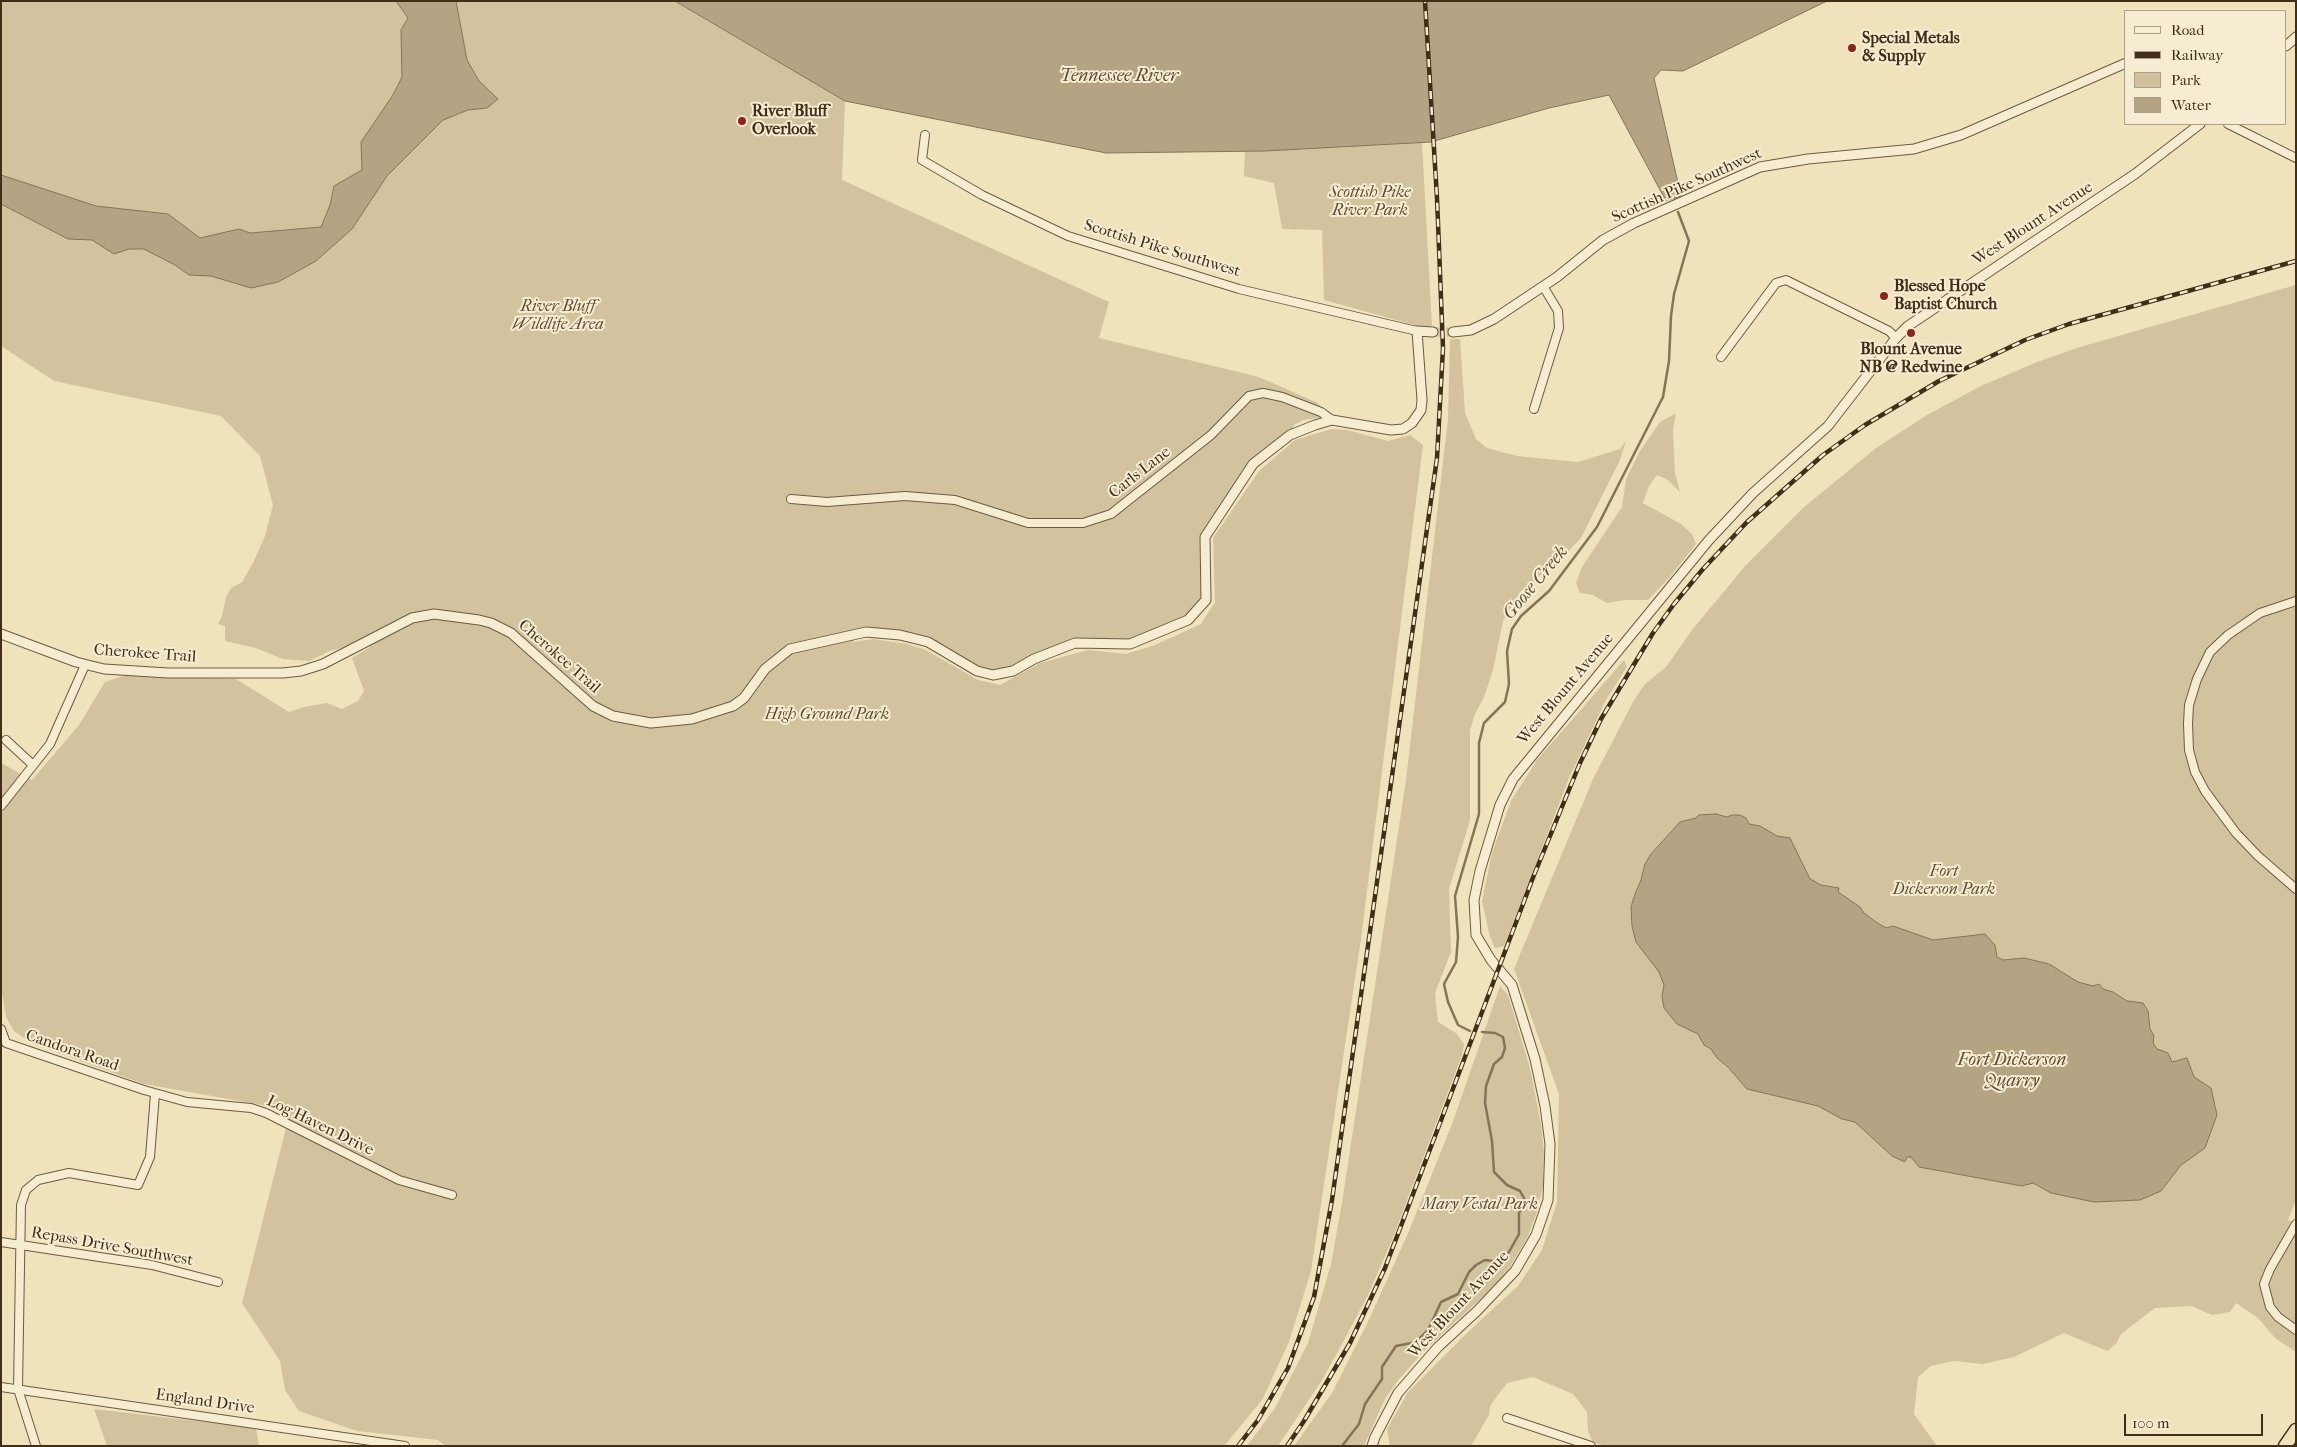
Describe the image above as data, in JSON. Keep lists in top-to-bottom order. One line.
{"streets":{"street":["Scottish Pike Southwest","West Blount Avenue","Carls Lane","Cherokee Trail","Candora Road","Log Haven Drive","Repass Drive Southwest","England Drive"]},"crossings":[["Scottish Pike Southwest","Cherokee Trail"],["Carls Lane","Cherokee Trail"],["Candora Road","Log Haven Drive"]],"water":["Tennessee River","Goose Creek","Fort Dickerson Quarry"],"parks":["Scottish Pike River Park","River Bluff Wildlife Area","High Ground Park","Fort Dickerson Park","Mary Vestal Park"],"places":["Special Metals & Supply","River Bluff Overlook","Blessed Hope Baptist Church","Blount Avenue NB @ Redwine"],"legend":["Road","Railway","Park","Water"],"scale_bar":"100 m"}
